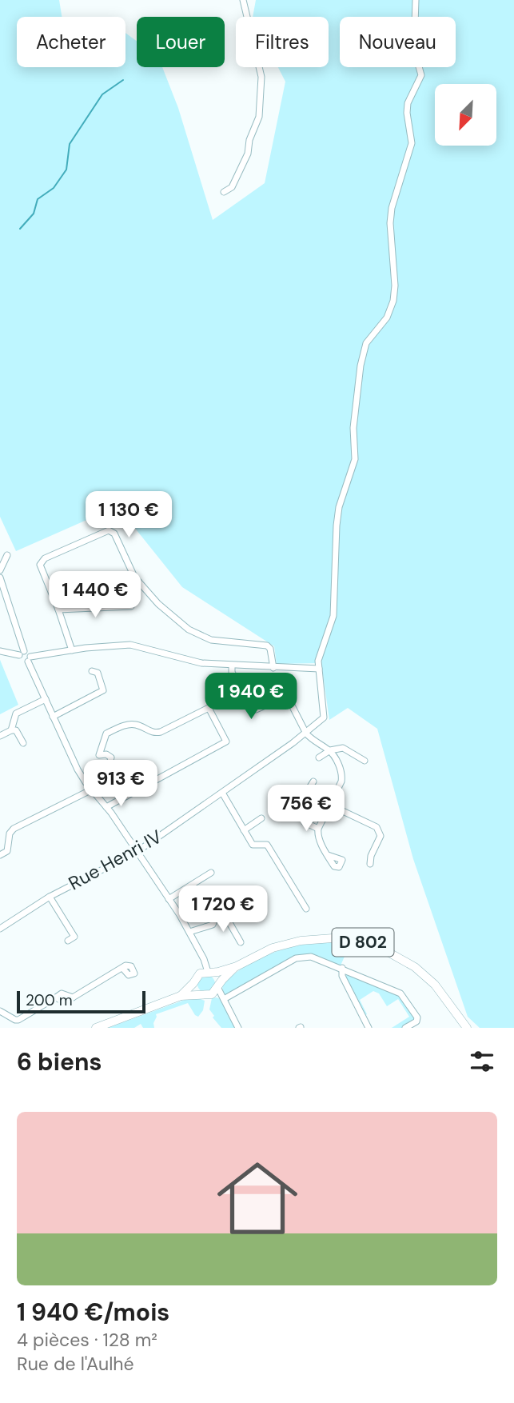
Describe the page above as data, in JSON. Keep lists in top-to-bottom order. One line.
{"streets":{"main road":["D 802"],"street":["Rue Henri IV"]},"scale_bar":"200 m","north":"bottom left","page":{"chip":["Acheter","Louer","Filtres","Nouveau"],"price":["1 130 €","1 440 €","1 940 €","913 €","756 €","1 720 €"],"scale":"200 m","heading":"6 biens","list":[{"name":"1 940 €/mois","note":"4 pièces · 128 m² · Rue de l'Aulhé"}]}}
